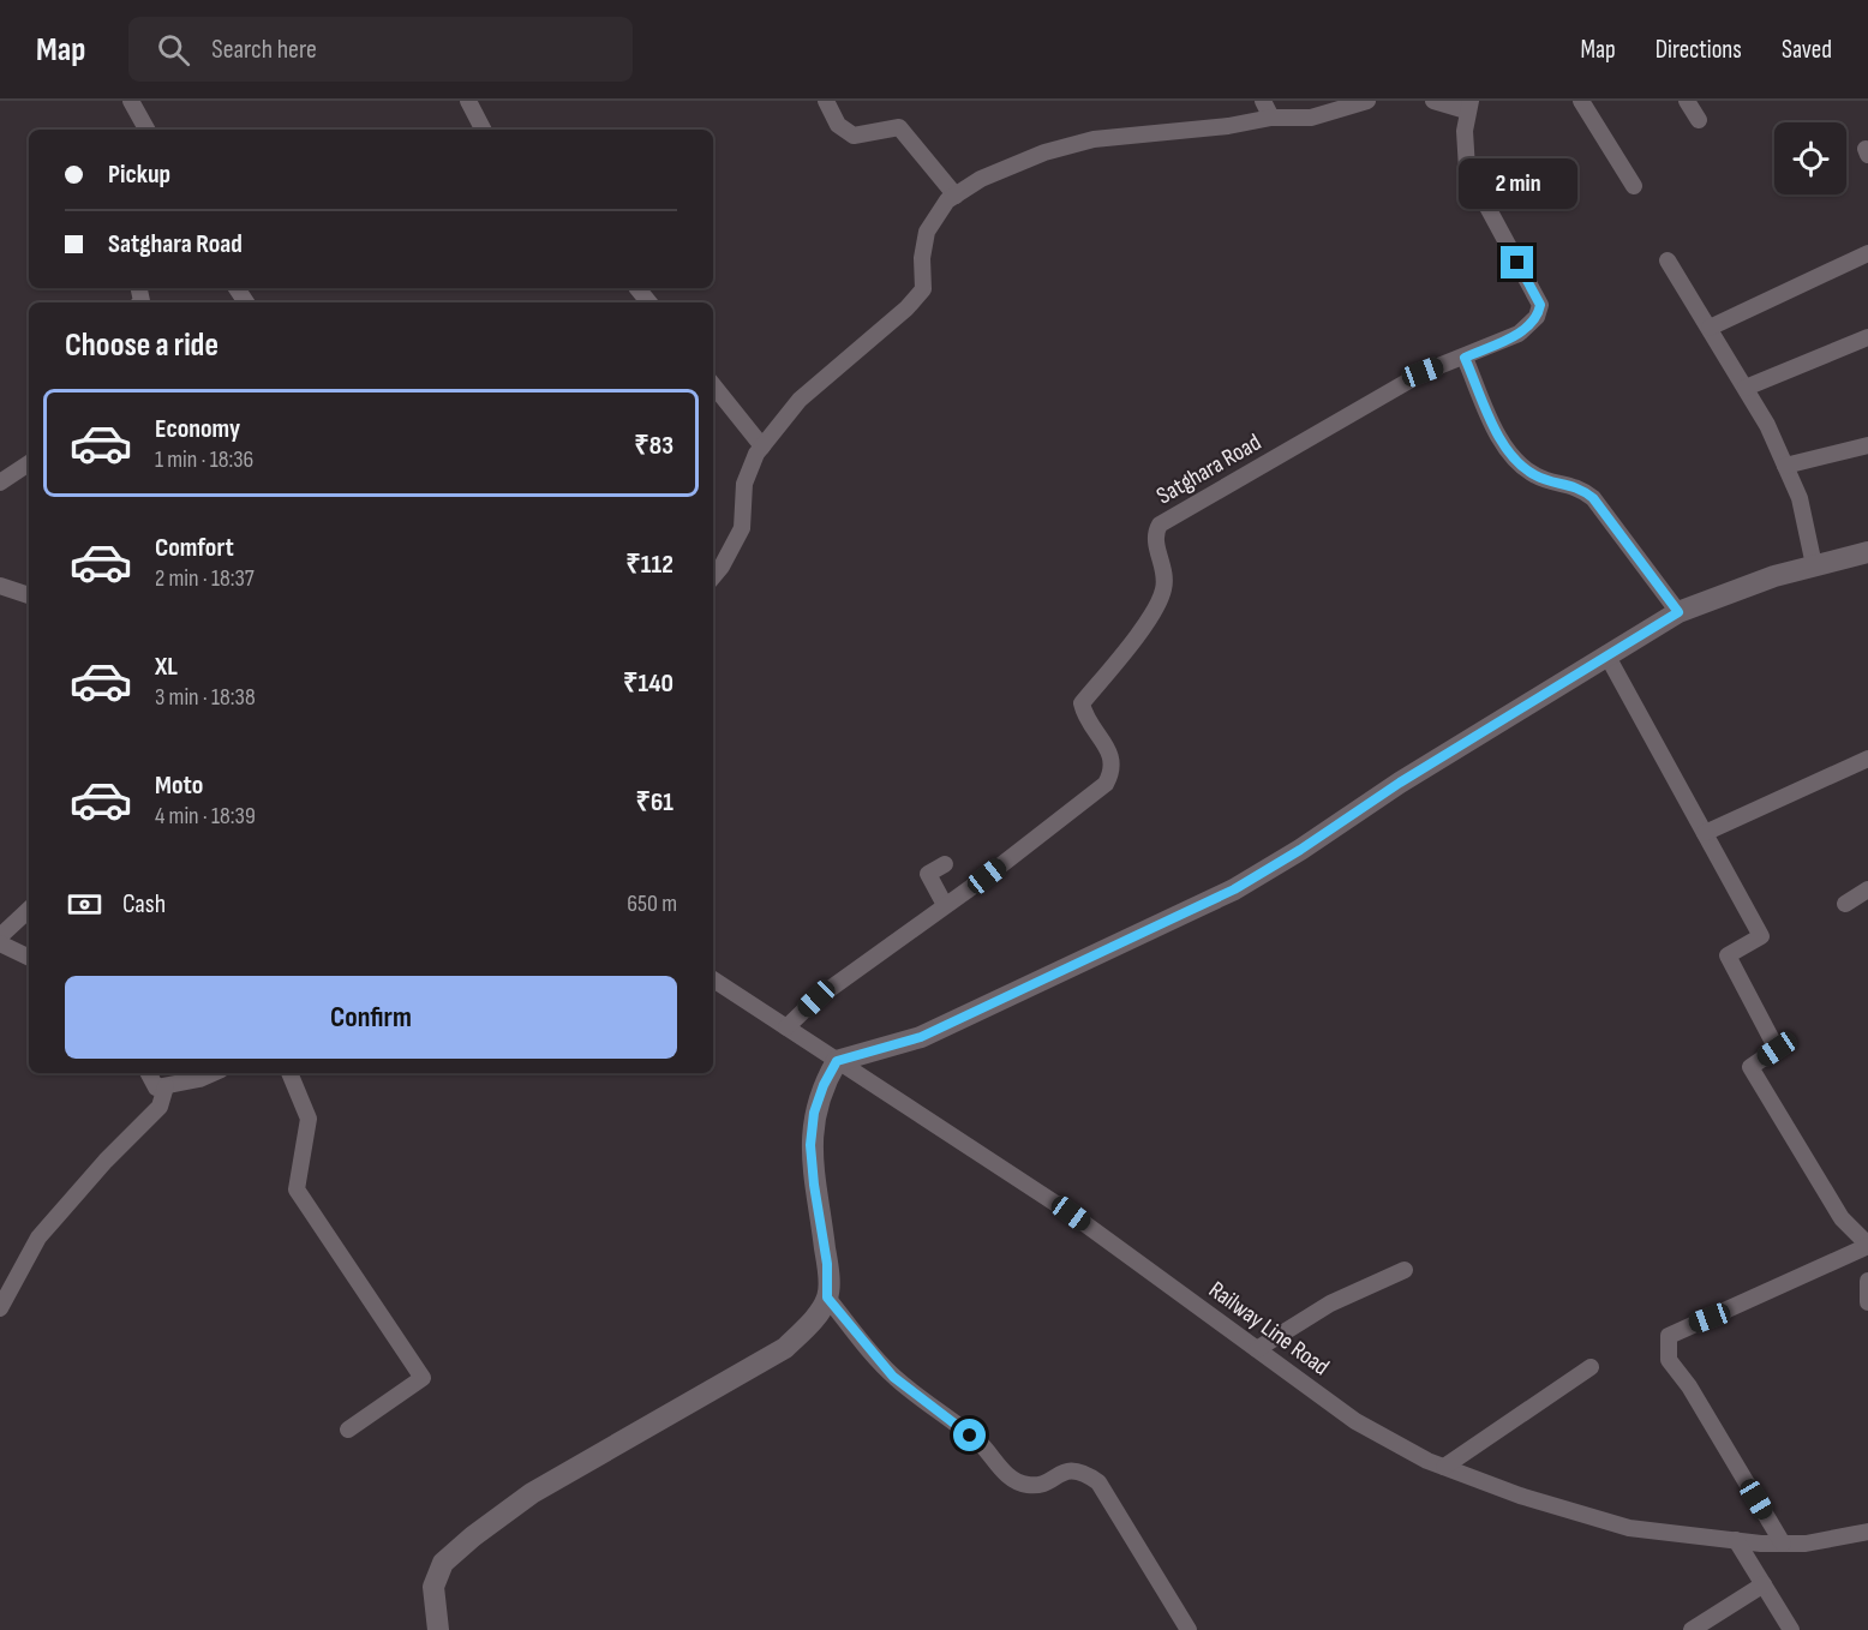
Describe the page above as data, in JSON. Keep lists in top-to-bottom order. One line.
{"streets":{"street":["Satghara Road","Railway Line Road"]},"crossings":[["Satghara Road","Railway Line Road"]],"page":{"header":"Map","search":"Search here","nav":["Map","Directions","Saved"],"banner":["Pickup","Satghara Road"],"bubble":"2 min","heading":"Choose a ride","list":[{"name":"Economy","note":"1 min · 18:36","value":"₹83"},{"name":"Comfort","note":"2 min · 18:37","value":"₹112"},{"name":"XL","note":"3 min · 18:38","value":"₹140"},{"name":"Moto","note":"4 min · 18:39","value":"₹61"}],"pay":["Cash","650 m"],"buttons":"Confirm"}}
